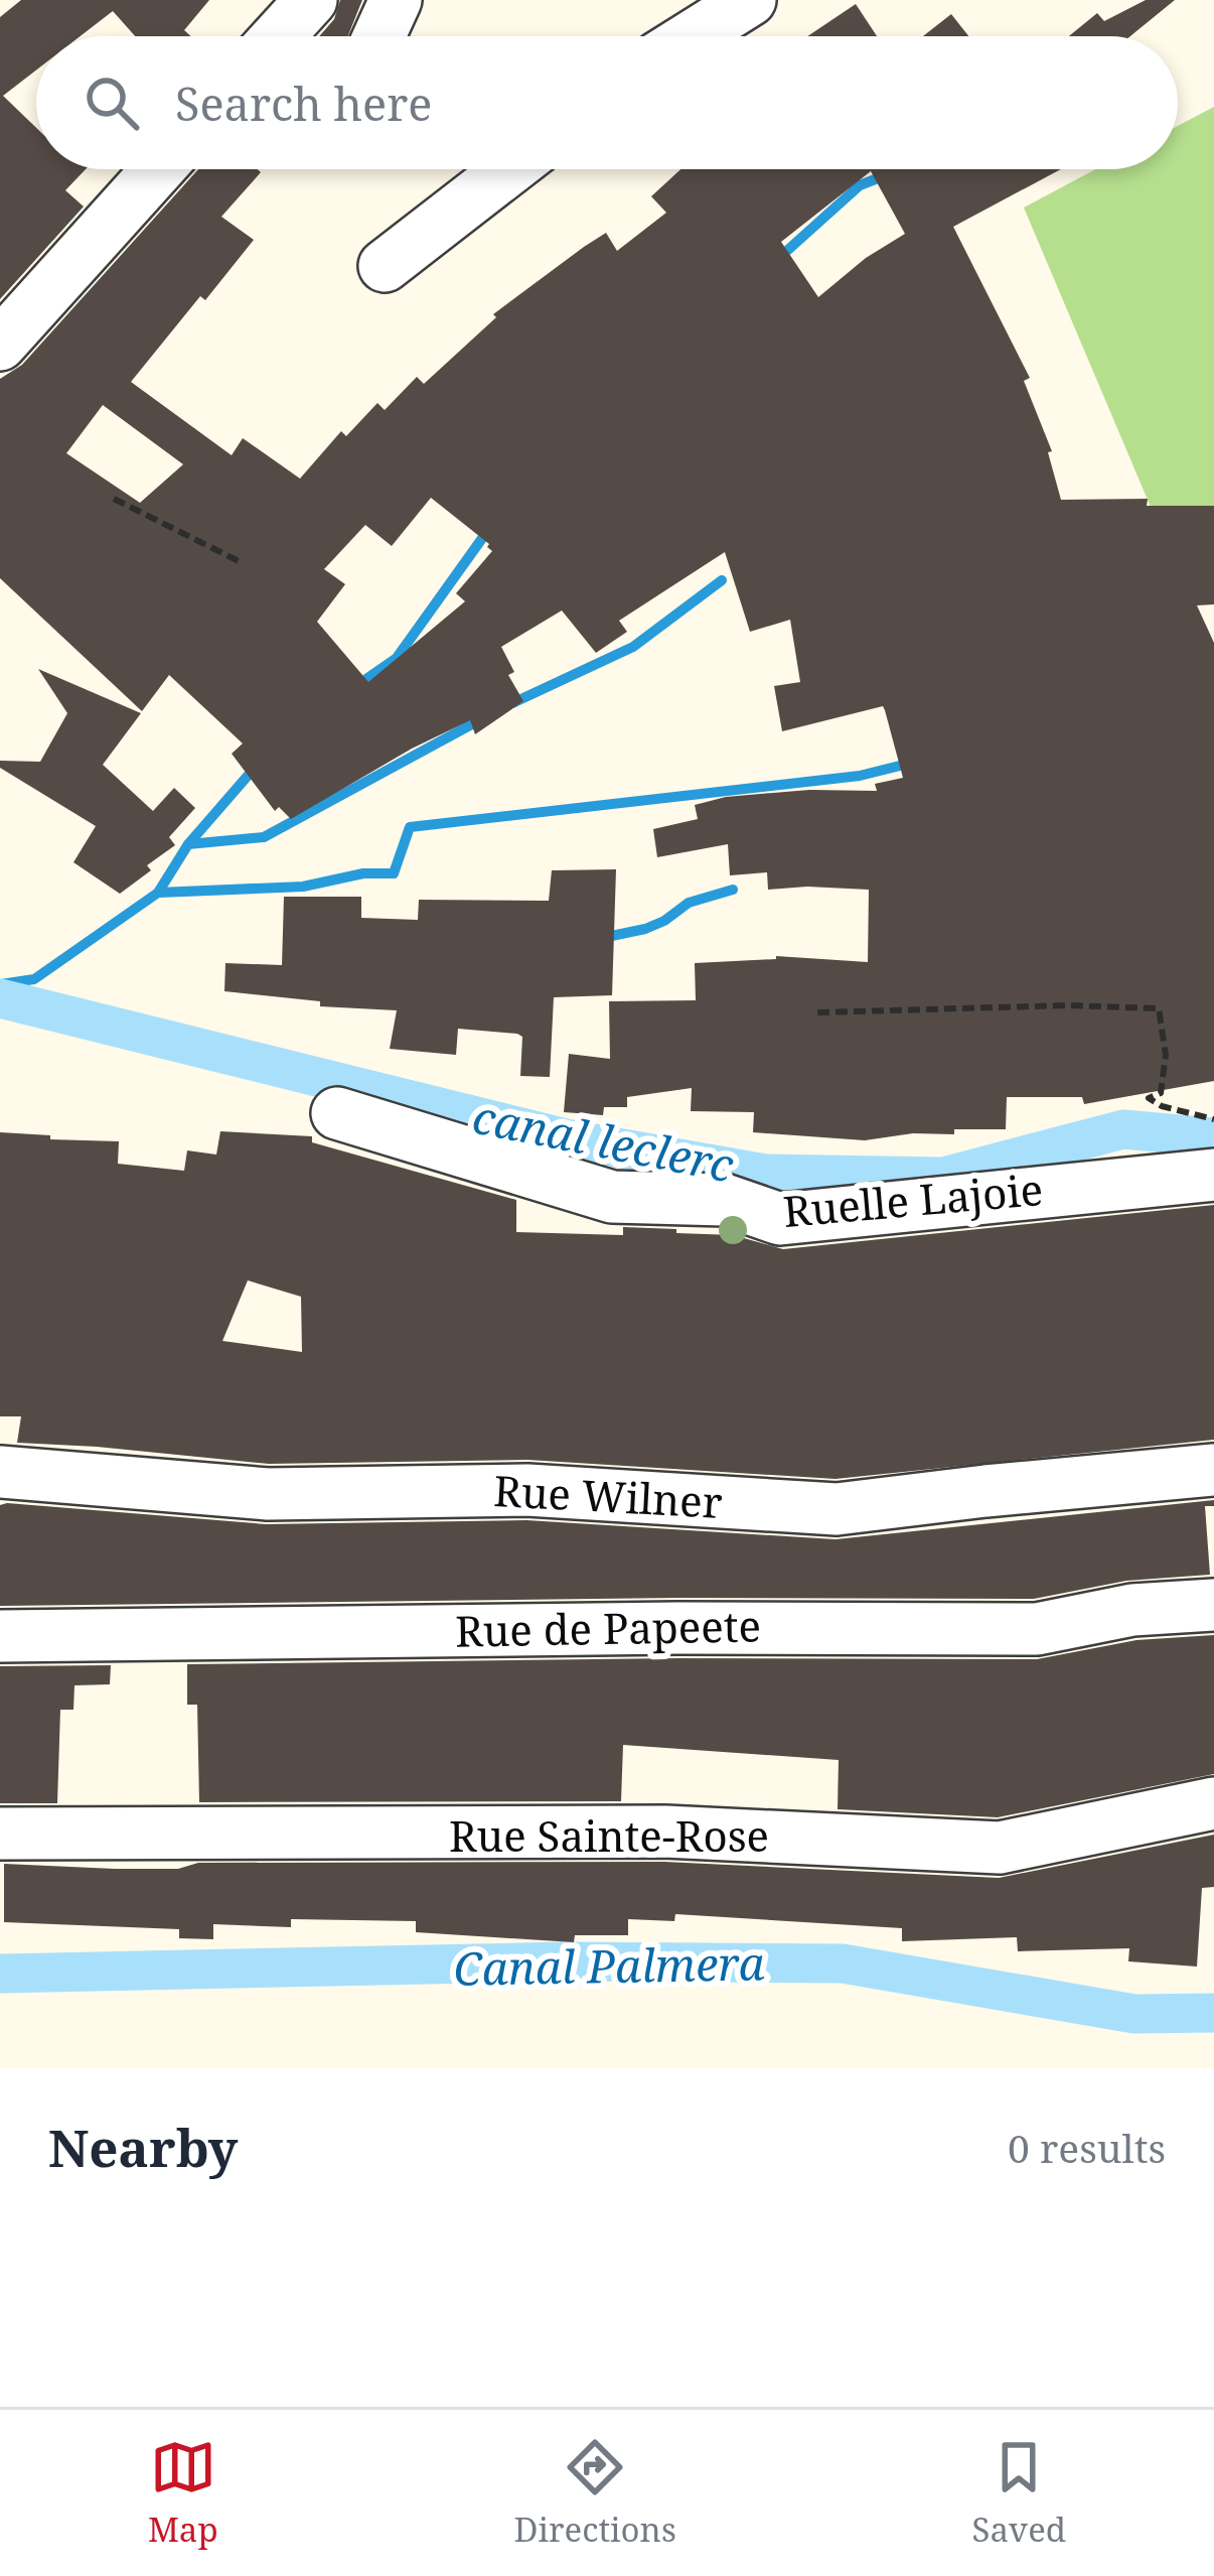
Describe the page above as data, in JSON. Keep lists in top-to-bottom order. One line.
{"streets":{"street":["Ruelle Lajoie","Rue Wilner","Rue de Papeete","Rue Sainte-Rose"]},"water":["canal leclerc","Canal Palmera"],"page":{"search":"Search here","heading":["Nearby","0 results"],"nav":["Map","Directions","Saved"]}}
